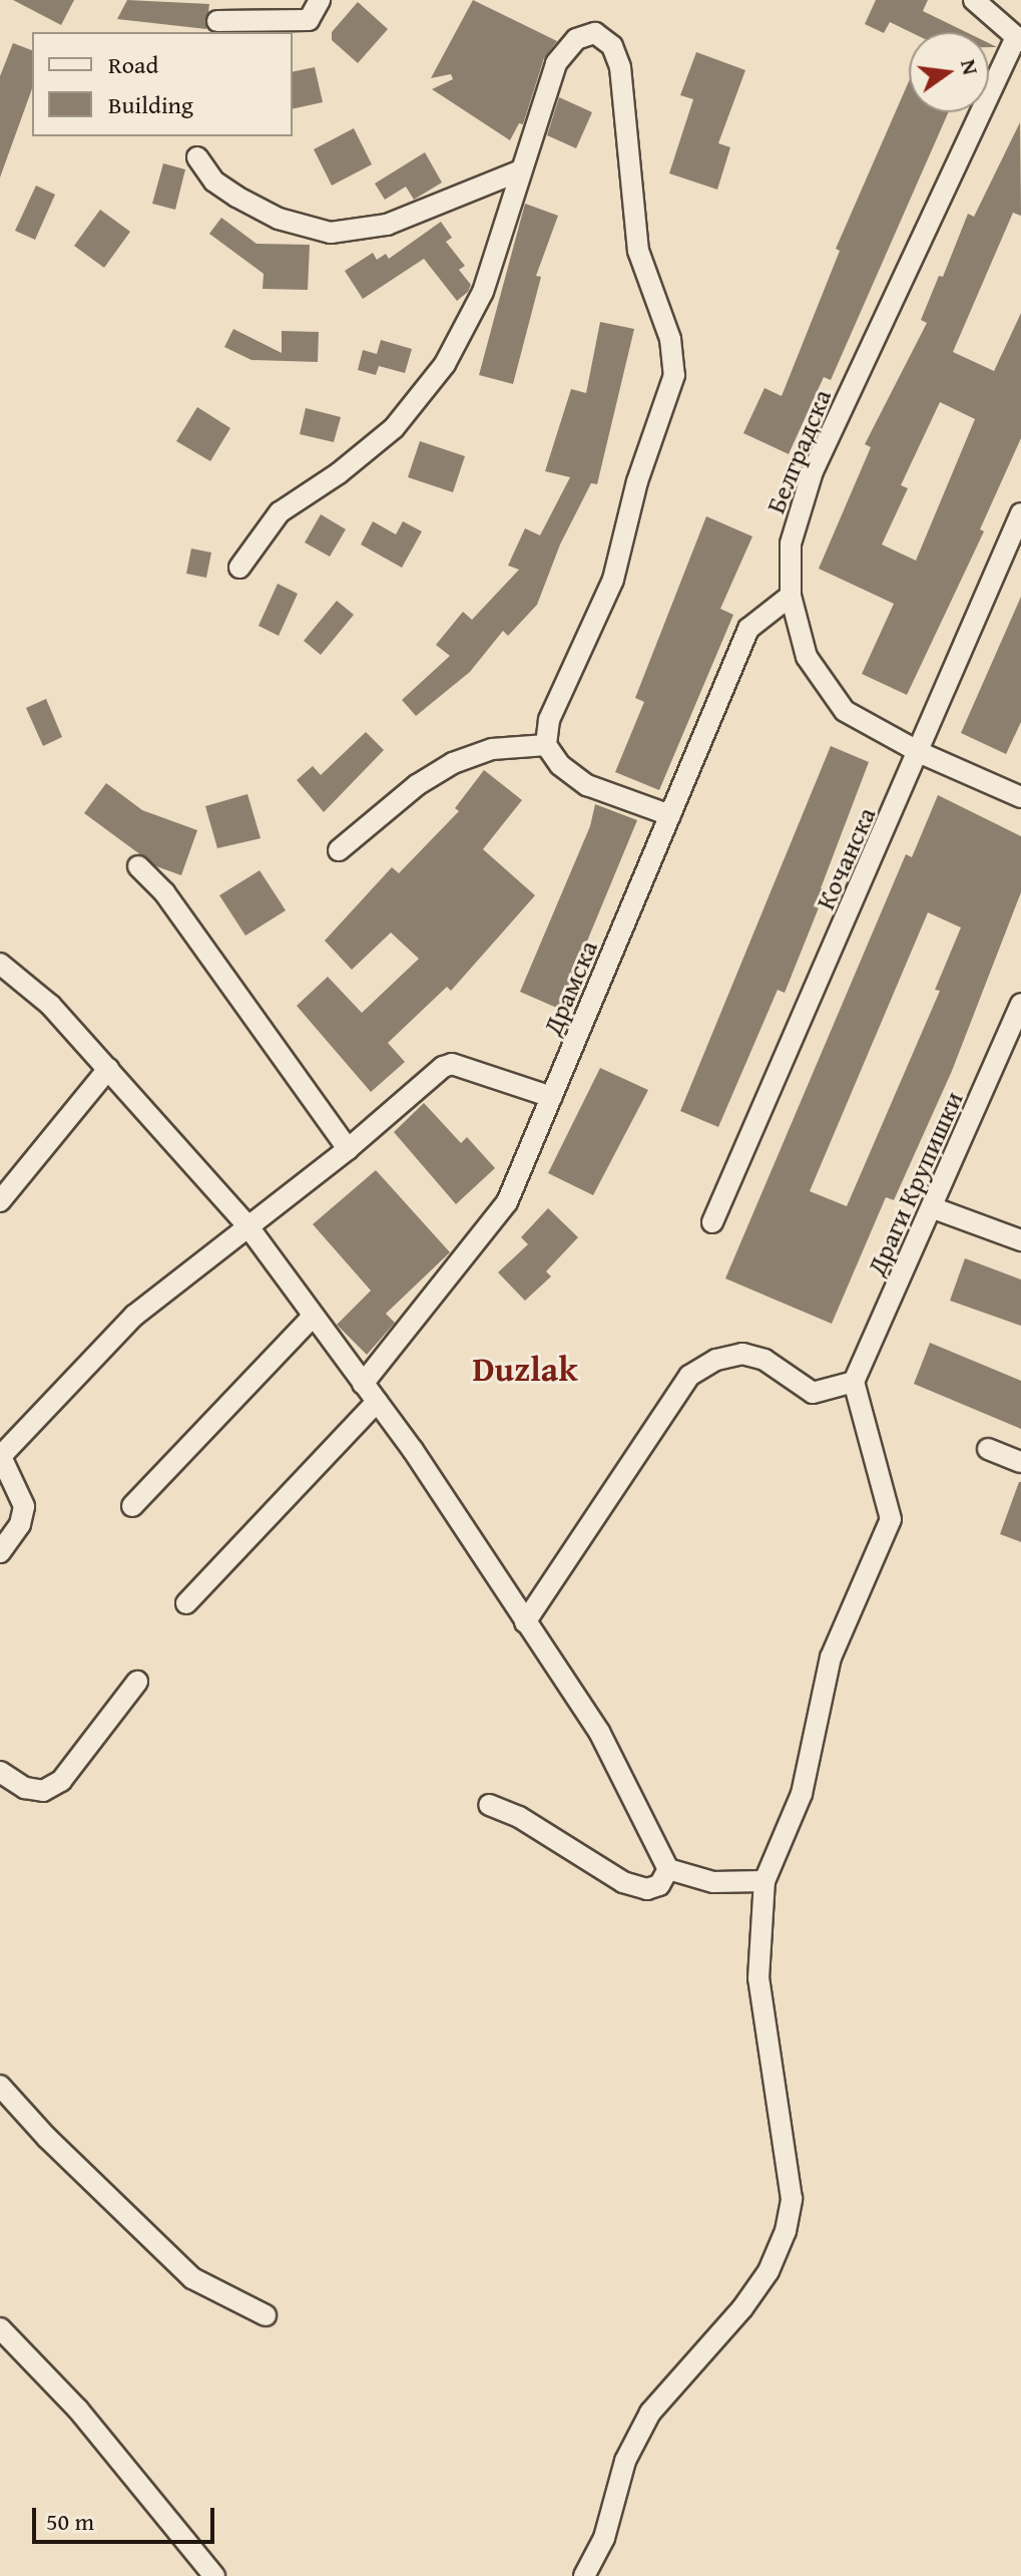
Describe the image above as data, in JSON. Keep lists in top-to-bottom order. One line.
{"streets":{"street":["Белградска","Кочанска","Драмска","Драги Крупишки"]},"crossings":[["Белградска","Кочанска"],["Белградска","Драмска"]],"districts":["Duzlak"],"legend":["Road","Building"],"scale_bar":"50 m","north":"right"}
